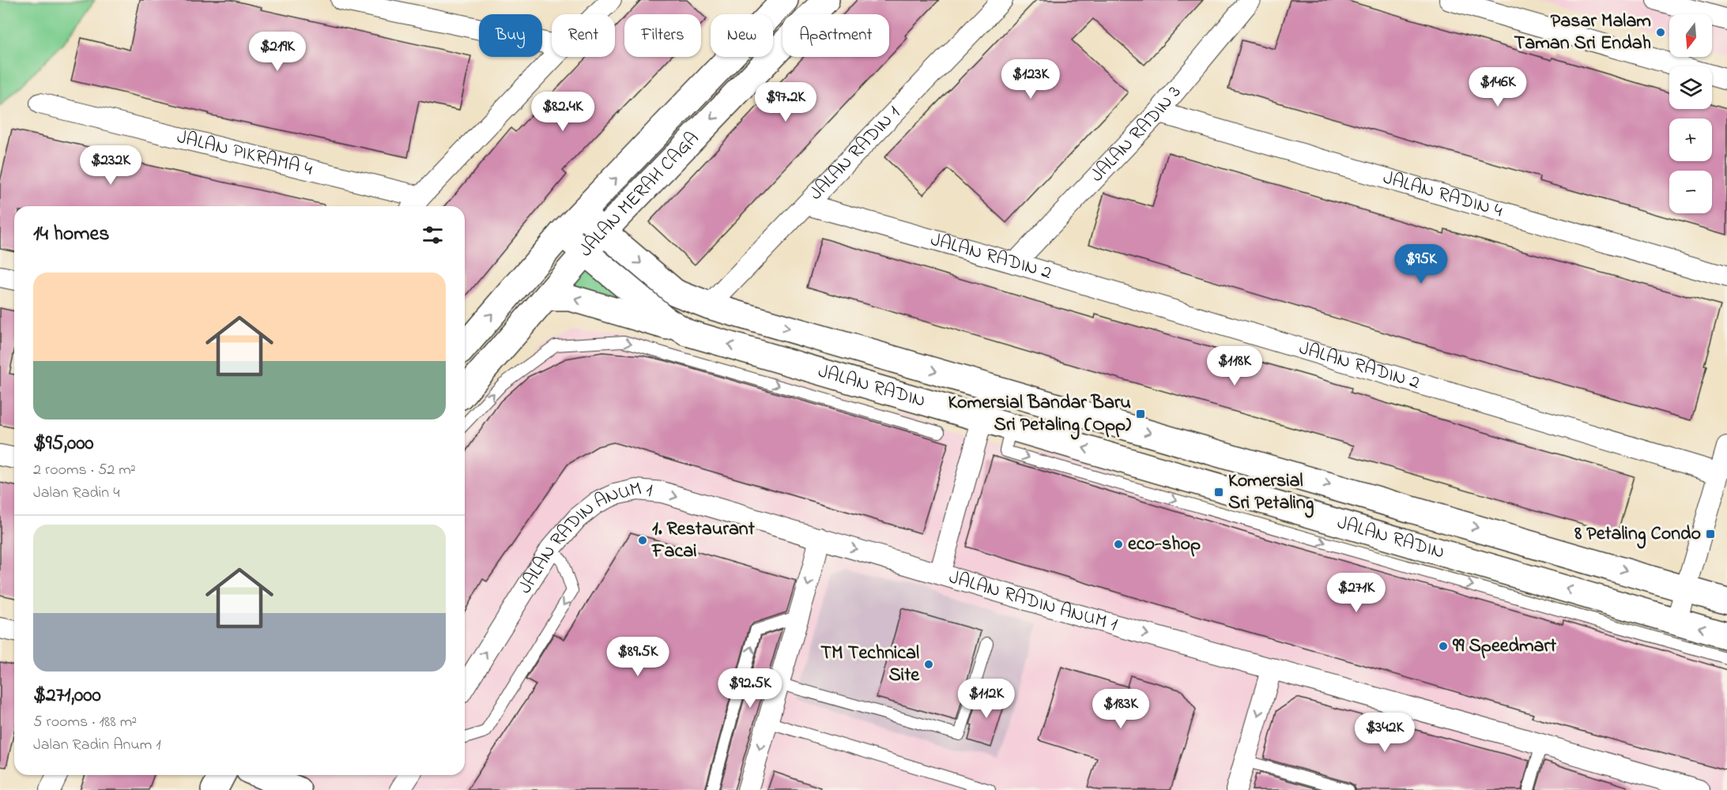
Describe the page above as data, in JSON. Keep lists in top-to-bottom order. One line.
{"streets":{"street":["JALAN RADIN 3","JALAN PIKRAMA 4","JALAN RADIN 1","JALAN RADIN 4","JALAN MERAH CAGA","JALAN RADIN 2","JALAN RADIN","JALAN RADIN ANUM 1"]},"crossings":[["JALAN RADIN 3","JALAN RADIN 4"],["JALAN RADIN 3","JALAN RADIN 2"],["JALAN RADIN 1","JALAN RADIN 2"],["JALAN RADIN 1","JALAN RADIN"],["JALAN MERAH CAGA","JALAN RADIN"]],"one_way":["JALAN RADIN ANUM 1"],"places":{"other":["Pasar Malam Taman Sri Endah","1. Restaurant Facai","eco-shop","99 Speedmart","TM Technical Site"],"transit":["Komersial Bandar Baru Sri Petaling (Opp)","Komersial Sri Petaling","8 Petaling Condo"]},"north":"bottom","page":{"map_buttons":["+","−"],"chip":["Buy","Rent","Filters","New","Apartment"],"price":["$219K","$123K","$146K","$97.2K","$82.4K","$232K","$95K","$118K","$271K","$89.5K","$92.5K","$112K","$183K","$342K"],"heading":"14 homes","list":[{"name":"$95,000","note":"2 rooms · 52 m² · Jalan Radin 4"},{"name":"$271,000","note":"5 rooms · 188 m² · Jalan Radin Anum 1"}]}}
